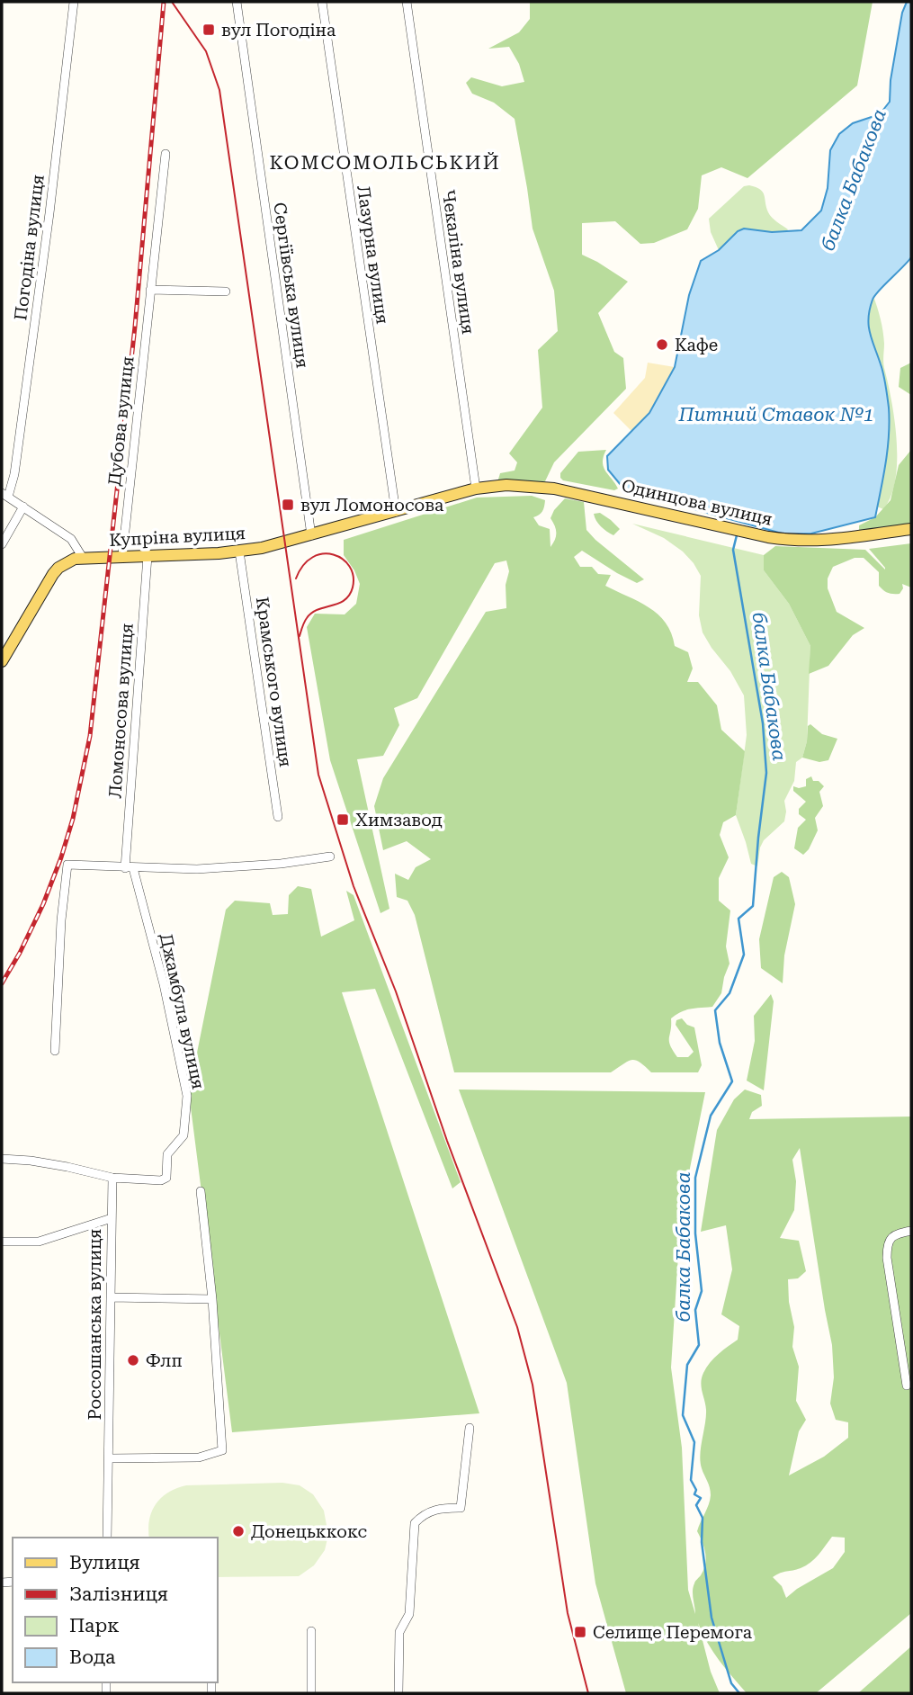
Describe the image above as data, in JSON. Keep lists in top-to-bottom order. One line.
{"streets":{"main road":["Одинцова вулиця","Купріна вулиця"],"street":["Погодіна вулиця","Лазурна вулиця","Чекаліна вулиця","Сергіївська вулиця","Дубова вулиця","Крамського вулиця","Ломоносова вулиця","Джамбула вулиця","Россошанська вулиця"]},"crossings":[["Лазурна вулиця","Купріна вулиця"],["Чекаліна вулиця","Одинцова вулиця"],["Чекаліна вулиця","Купріна вулиця"],["Сергіївська вулиця","Купріна вулиця"],["Дубова вулиця","Купріна вулиця"],["Одинцова вулиця","Купріна вулиця"],["Купріна вулиця","Крамського вулиця"],["Купріна вулиця","Ломоносова вулиця"],["Ломоносова вулиця","Джамбула вулиця"],["Джамбула вулиця","Россошанська вулиця"]],"districts":["КОМСОМОЛЬСЬКИЙ"],"water":["балка Бабакова","Питний Ставок №1"],"places":{"transit":["вул Погодіна","вул Ломоносова","Химзавод","Селище Перемога"],"other":["Кафе","Флп","Донецьккокс"]},"legend":["Вулиця","Залізниця","Парк","Вода"]}
